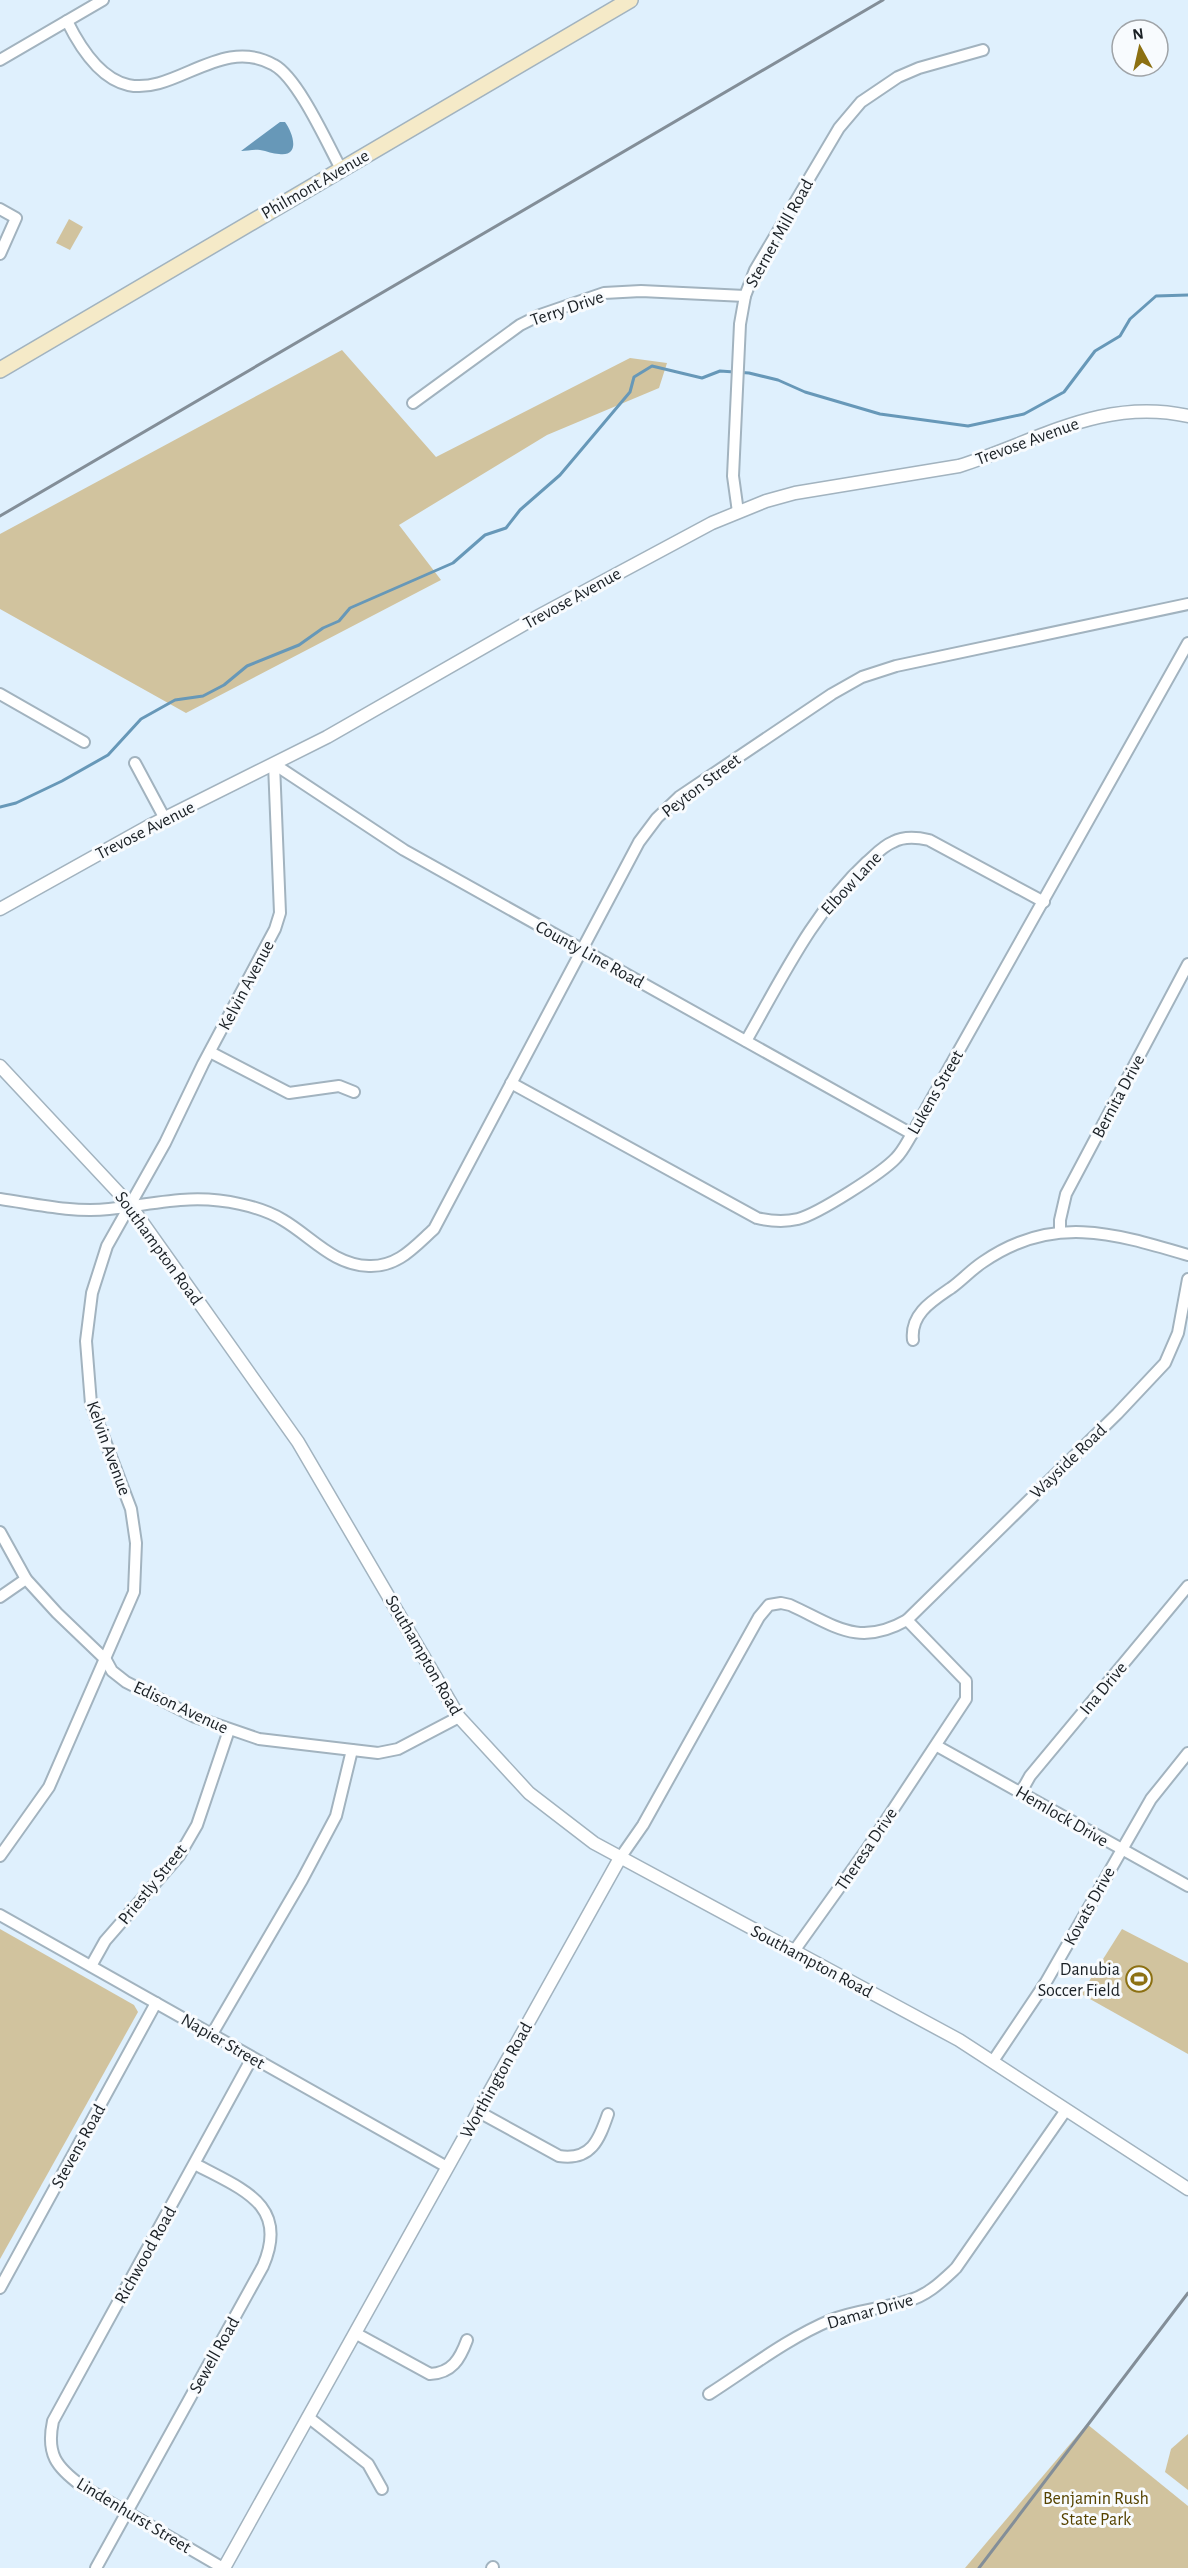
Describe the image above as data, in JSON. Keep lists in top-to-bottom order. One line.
{"streets":{"main road":["Philmont Avenue"],"street":["Sterner Mill Road","Terry Drive","Trevose Avenue","Peyton Street","Elbow Lane","County Line Road","Kelvin Avenue","Lukens Street","Bernita Drive","Southampton Road","Wayside Road","Ina Drive","Edison Avenue","Hemlock Drive","Theresa Drive","Priestly Street","Kovats Drive","Napier Street","Worthington Road","Stevens Road","Richwood Road","Damar Drive","Sewell Road","Lindenhurst Street"]},"crossings":[["Sterner Mill Road","Terry Drive"],["Sterner Mill Road","Trevose Avenue"],["Trevose Avenue","County Line Road"],["Trevose Avenue","Kelvin Avenue"],["Peyton Street","County Line Road"],["Peyton Street","Kelvin Avenue"],["Peyton Street","Lukens Street"],["Peyton Street","Southampton Road"],["Elbow Lane","County Line Road"],["Elbow Lane","Lukens Street"],["County Line Road","Kelvin Avenue"],["County Line Road","Lukens Street"],["Kelvin Avenue","Southampton Road"],["Kelvin Avenue","Edison Avenue"],["Southampton Road","Edison Avenue"],["Southampton Road","Theresa Drive"],["Southampton Road","Kovats Drive"],["Southampton Road","Worthington Road"],["Southampton Road","Damar Drive"],["Wayside Road","Theresa Drive"],["Wayside Road","Worthington Road"],["Ina Drive","Hemlock Drive"],["Edison Avenue","Priestly Street"],["Hemlock Drive","Theresa Drive"],["Hemlock Drive","Kovats Drive"],["Theresa Drive","Worthington Road"],["Priestly Street","Napier Street"],["Napier Street","Worthington Road"],["Napier Street","Stevens Road"],["Napier Street","Richwood Road"],["Worthington Road","Lindenhurst Street"],["Richwood Road","Sewell Road"],["Richwood Road","Lindenhurst Street"],["Sewell Road","Lindenhurst Street"]],"parks":["Benjamin Rush State Park"],"places":{"sports":["Danubia Soccer Field"]},"north":"top"}
